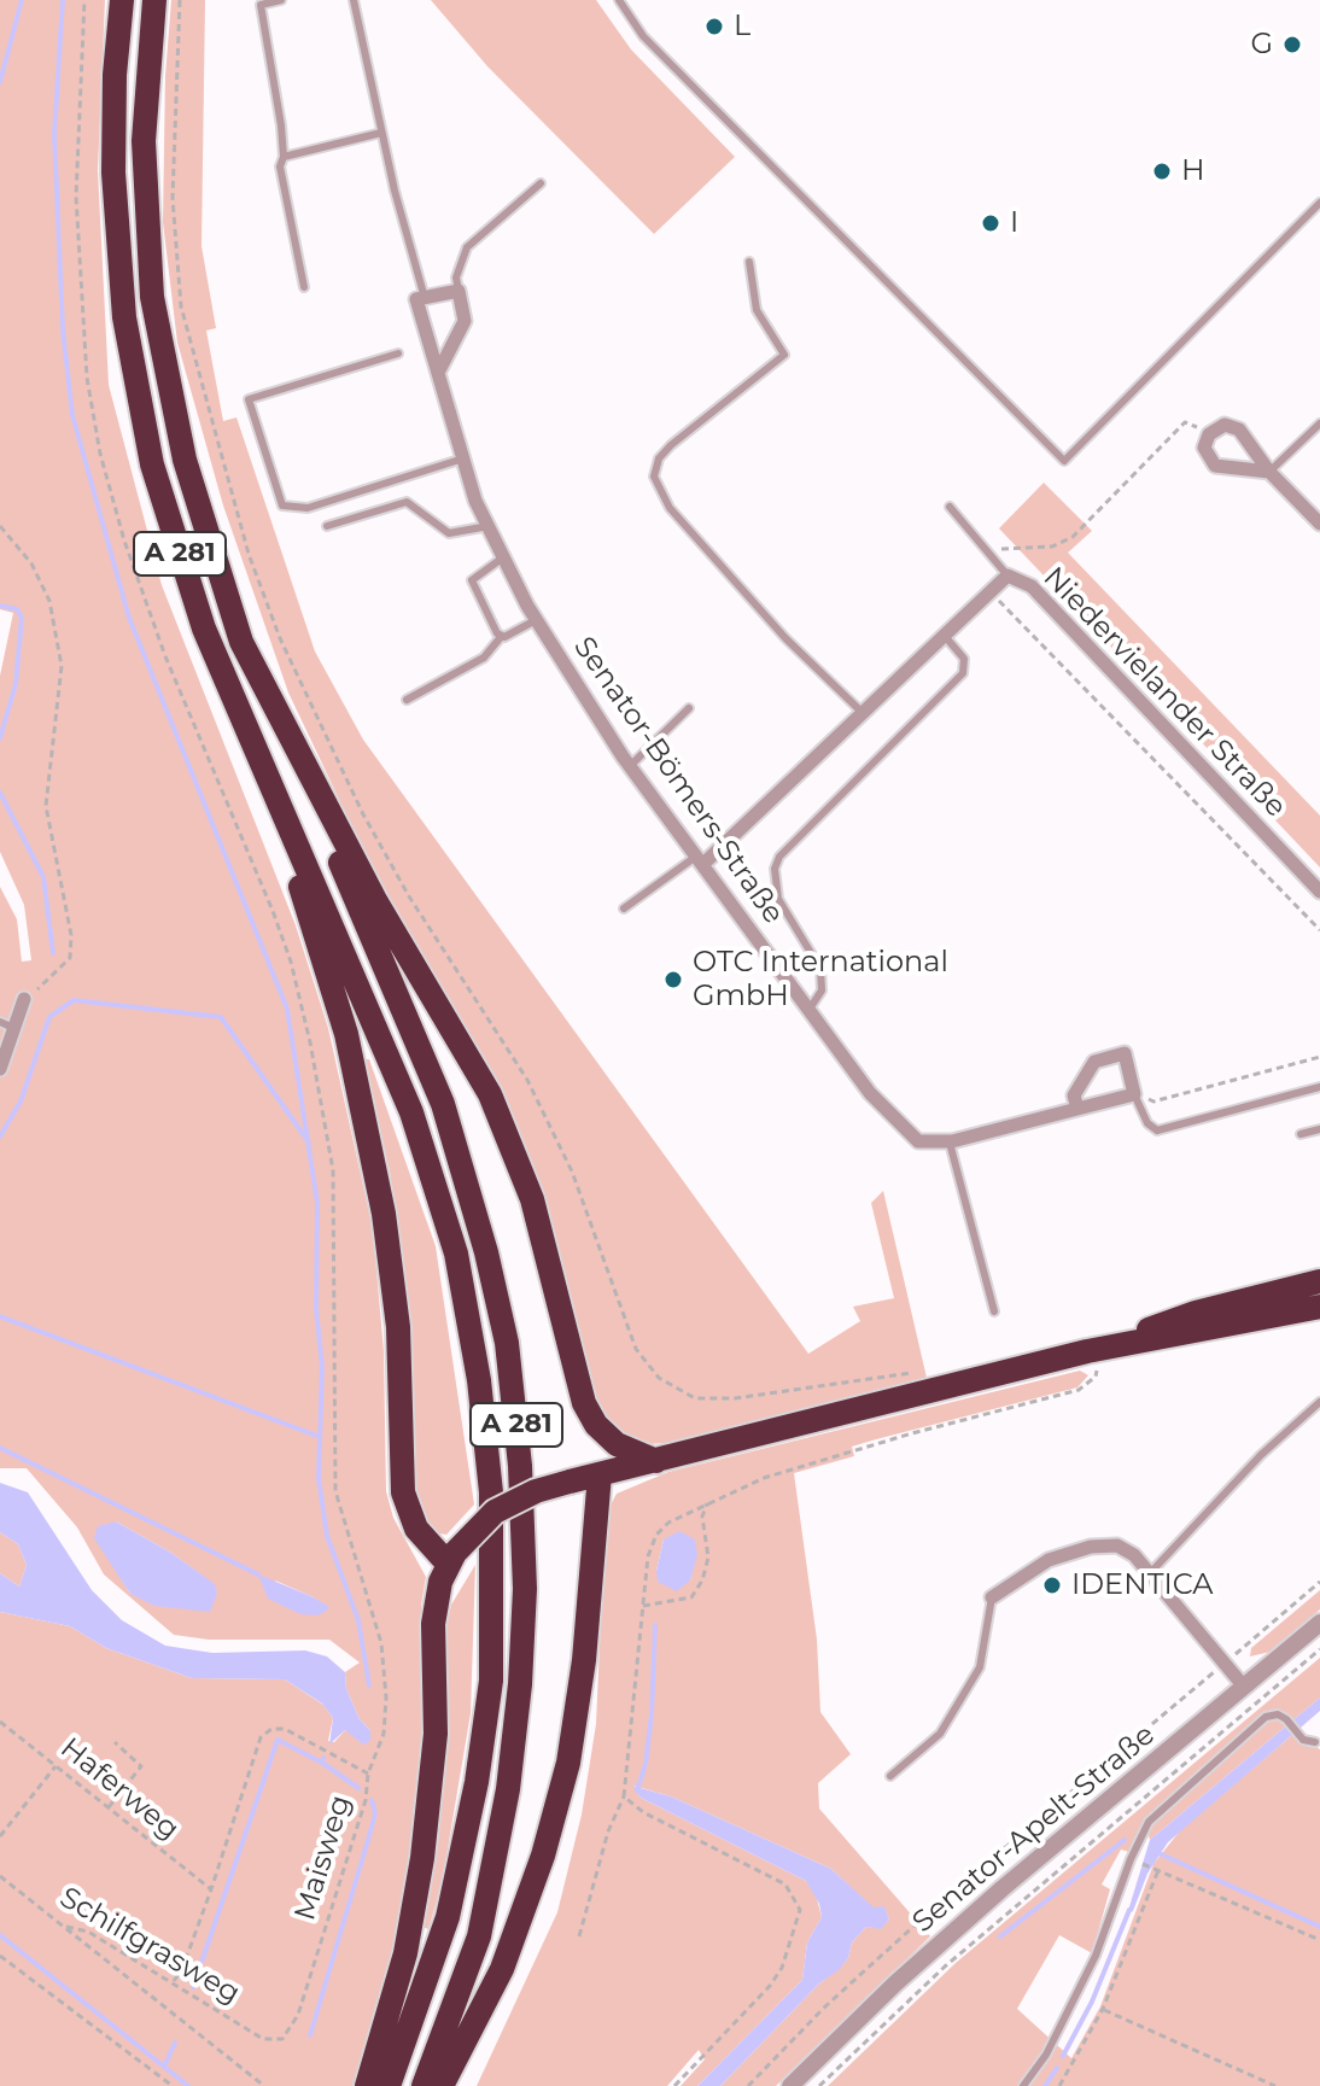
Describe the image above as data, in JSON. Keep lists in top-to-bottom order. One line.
{"streets":{"highway":["A 281"],"street":["Niedervielander Straße","Senator-Bömers-Straße","Senator-Apelt-Straße"],"path":["Haferweg","Maisweg","Schilfgrasweg"]},"crossings":[["Haferweg","Maisweg"],["Maisweg","Schilfgrasweg"]],"places":["L","G","H","I","OTC International GmbH","IDENTICA"]}
